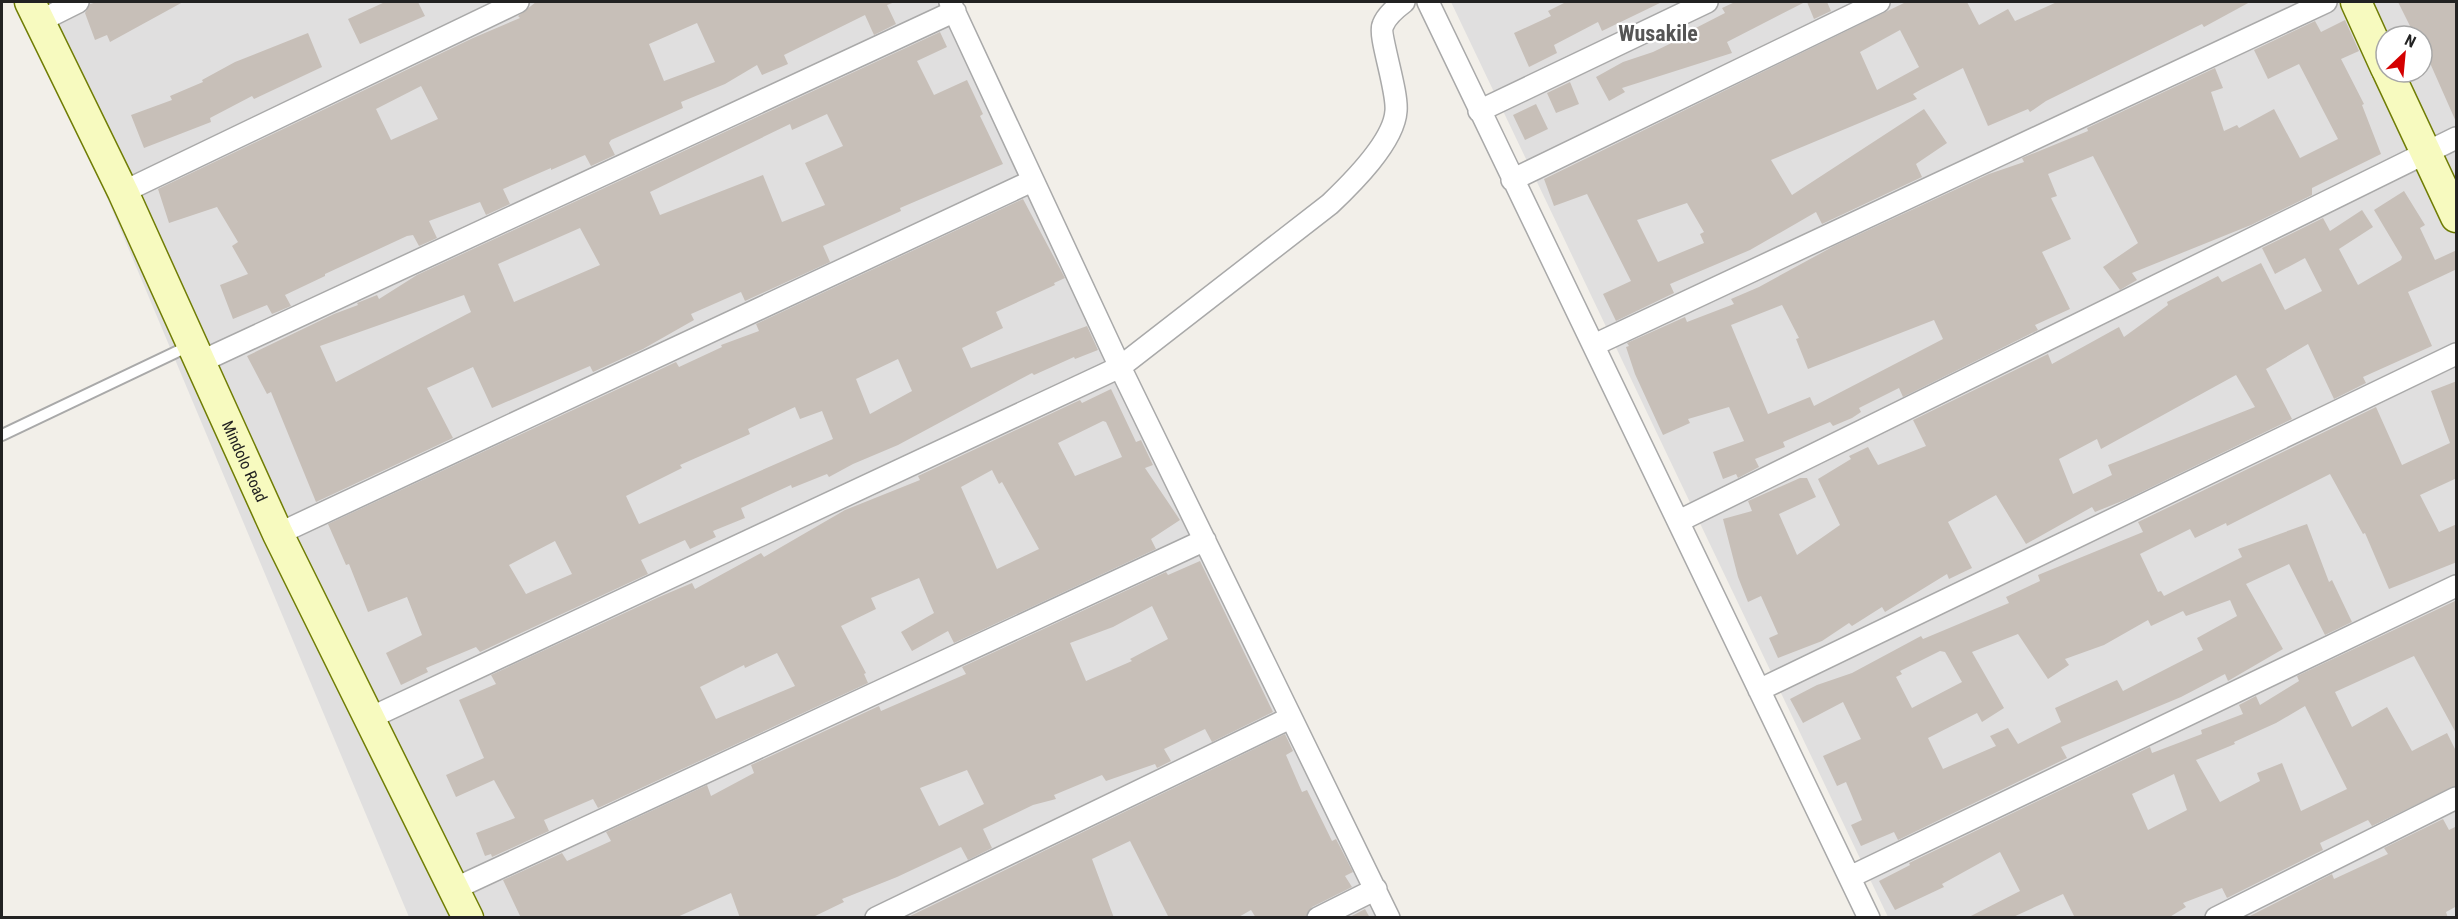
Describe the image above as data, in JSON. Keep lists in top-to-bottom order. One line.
{"streets":{"street":["Mindolo Road"]},"districts":["Wusakile"],"north":"top right"}
